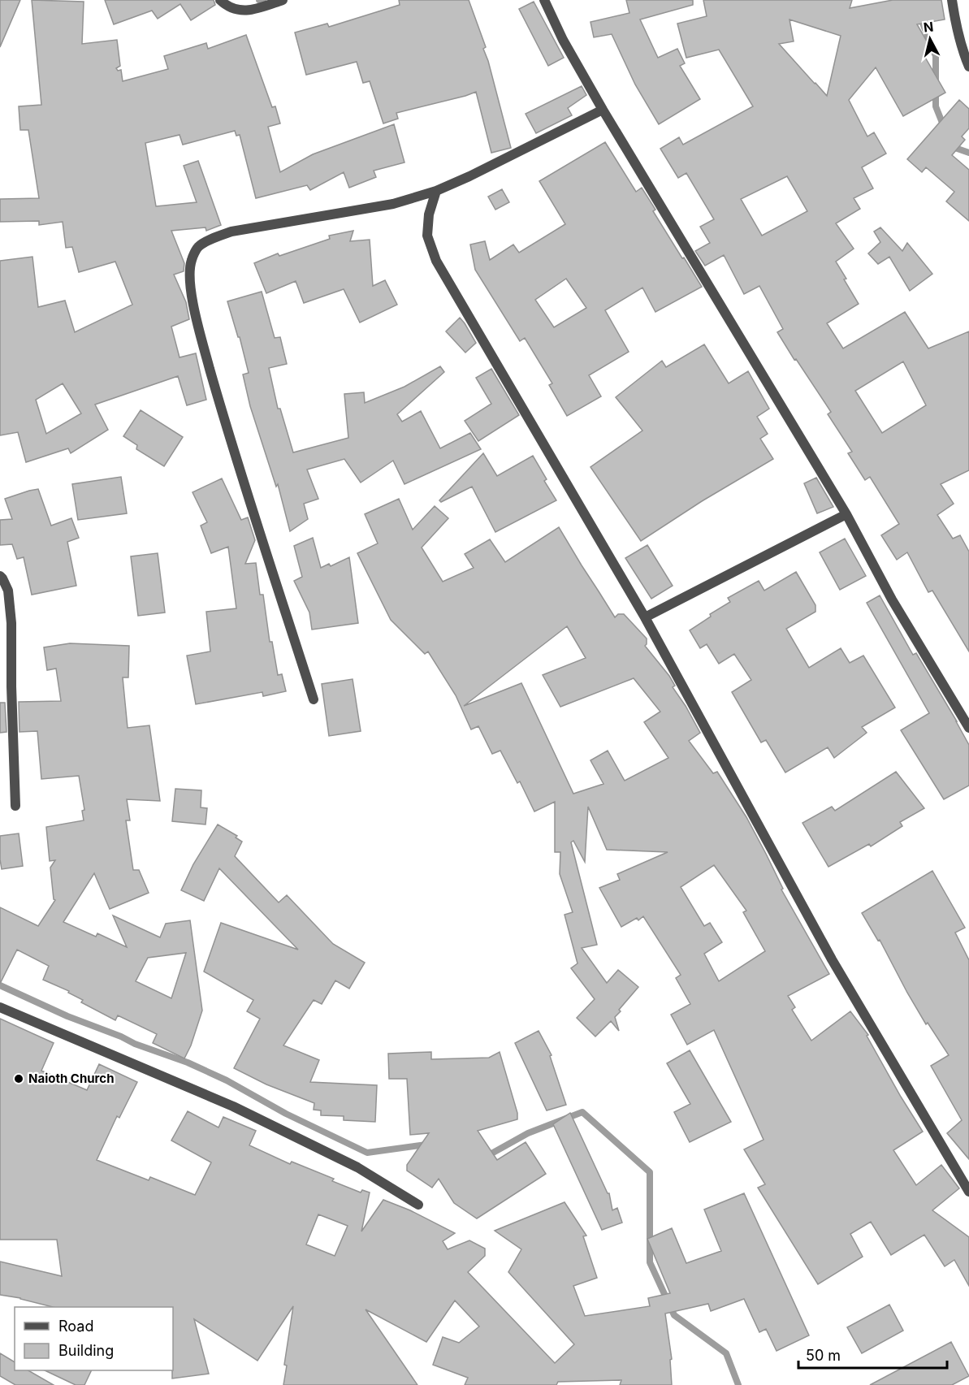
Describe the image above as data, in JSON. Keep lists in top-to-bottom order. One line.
{"places":["Naioth Church"],"legend":["Road","Building"],"scale_bar":"50 m","north":"top"}
